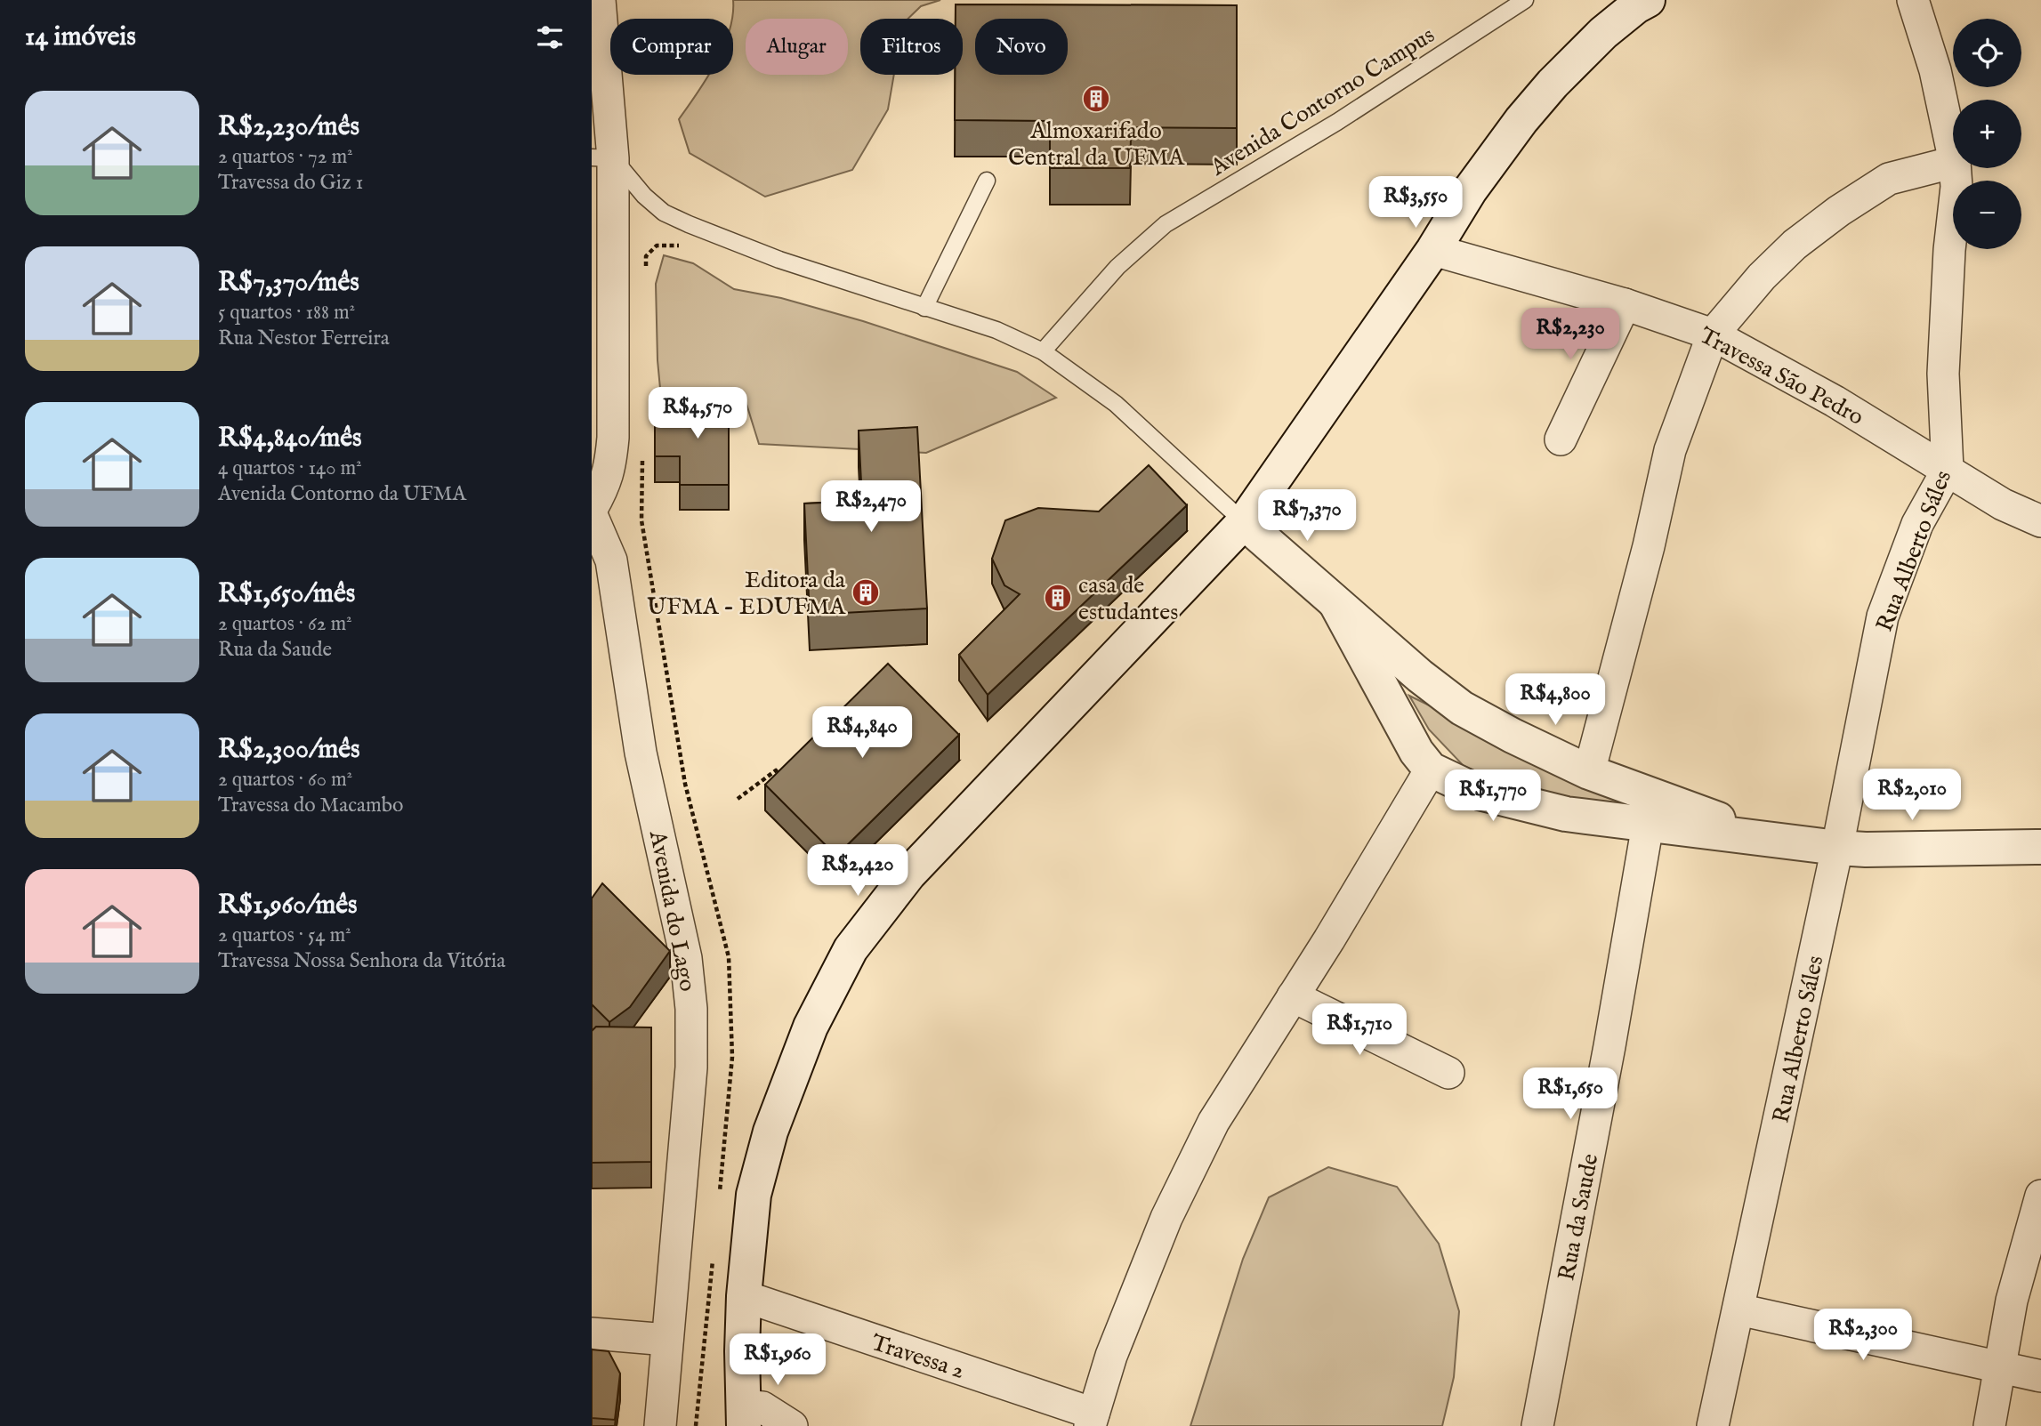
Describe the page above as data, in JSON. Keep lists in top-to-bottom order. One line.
{"streets":{"street":["Travessa São Pedro","Rua Alberto Sáles","Avenida do Lago","Rua da Saude","Travessa 2"],"lane":["Avenida Contorno Campus"]},"crossings":[["Travessa São Pedro","Rua Alberto Sáles"]],"places":{"building":["Almoxarifado Central da UFMA","Editora da UFMA - EDUFMA","casa de estudantes"]},"page":{"heading":"14 imóveis","map_buttons":["+","−"],"chip":["Comprar","Alugar","Filtros","Novo"],"list":[{"name":"R$2,230/mês","note":"2 quartos · 72 m² · Travessa do Giz 1"},{"name":"R$7,370/mês","note":"5 quartos · 188 m² · Rua Nestor Ferreira"},{"name":"R$4,840/mês","note":"4 quartos · 140 m² · Avenida Contorno da UFMA"},{"name":"R$1,650/mês","note":"2 quartos · 62 m² · Rua da Saude"},{"name":"R$2,300/mês","note":"2 quartos · 60 m² · Travessa do Macambo"},{"name":"R$1,960/mês","note":"2 quartos · 54 m² · Travessa Nossa Senhora da Vitória"}],"price":["R$3,550","R$2,230","R$4,570","R$2,470","R$7,370","R$4,800","R$4,840","R$2,010","R$1,770","R$2,420","R$1,710","R$1,650","R$2,300","R$1,960"]}}
